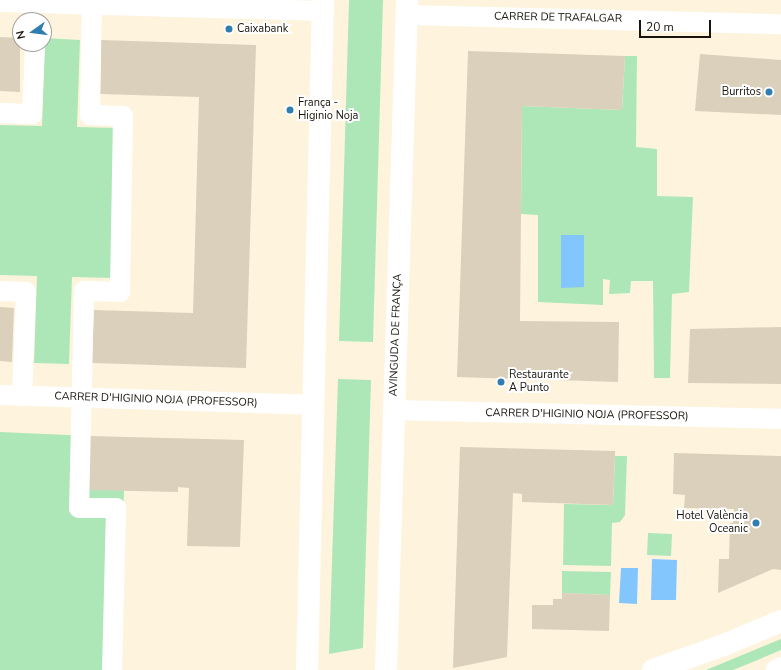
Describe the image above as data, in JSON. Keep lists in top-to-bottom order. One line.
{"streets":{"main road":["AVINGUDA DE FRANÇA"],"street":["CARRER DE TRAFALGAR","CARRER D'HIGINIO NOJA (PROFESSOR)"]},"crossings":[["CARRER DE TRAFALGAR","AVINGUDA DE FRANÇA"],["AVINGUDA DE FRANÇA","CARRER D'HIGINIO NOJA (PROFESSOR)"]],"places":["Caixabank","Burritos","França - Higinio Noja","Restaurante A Punto","Hotel València Oceanic"],"scale_bar":"20 m","north":"left"}
